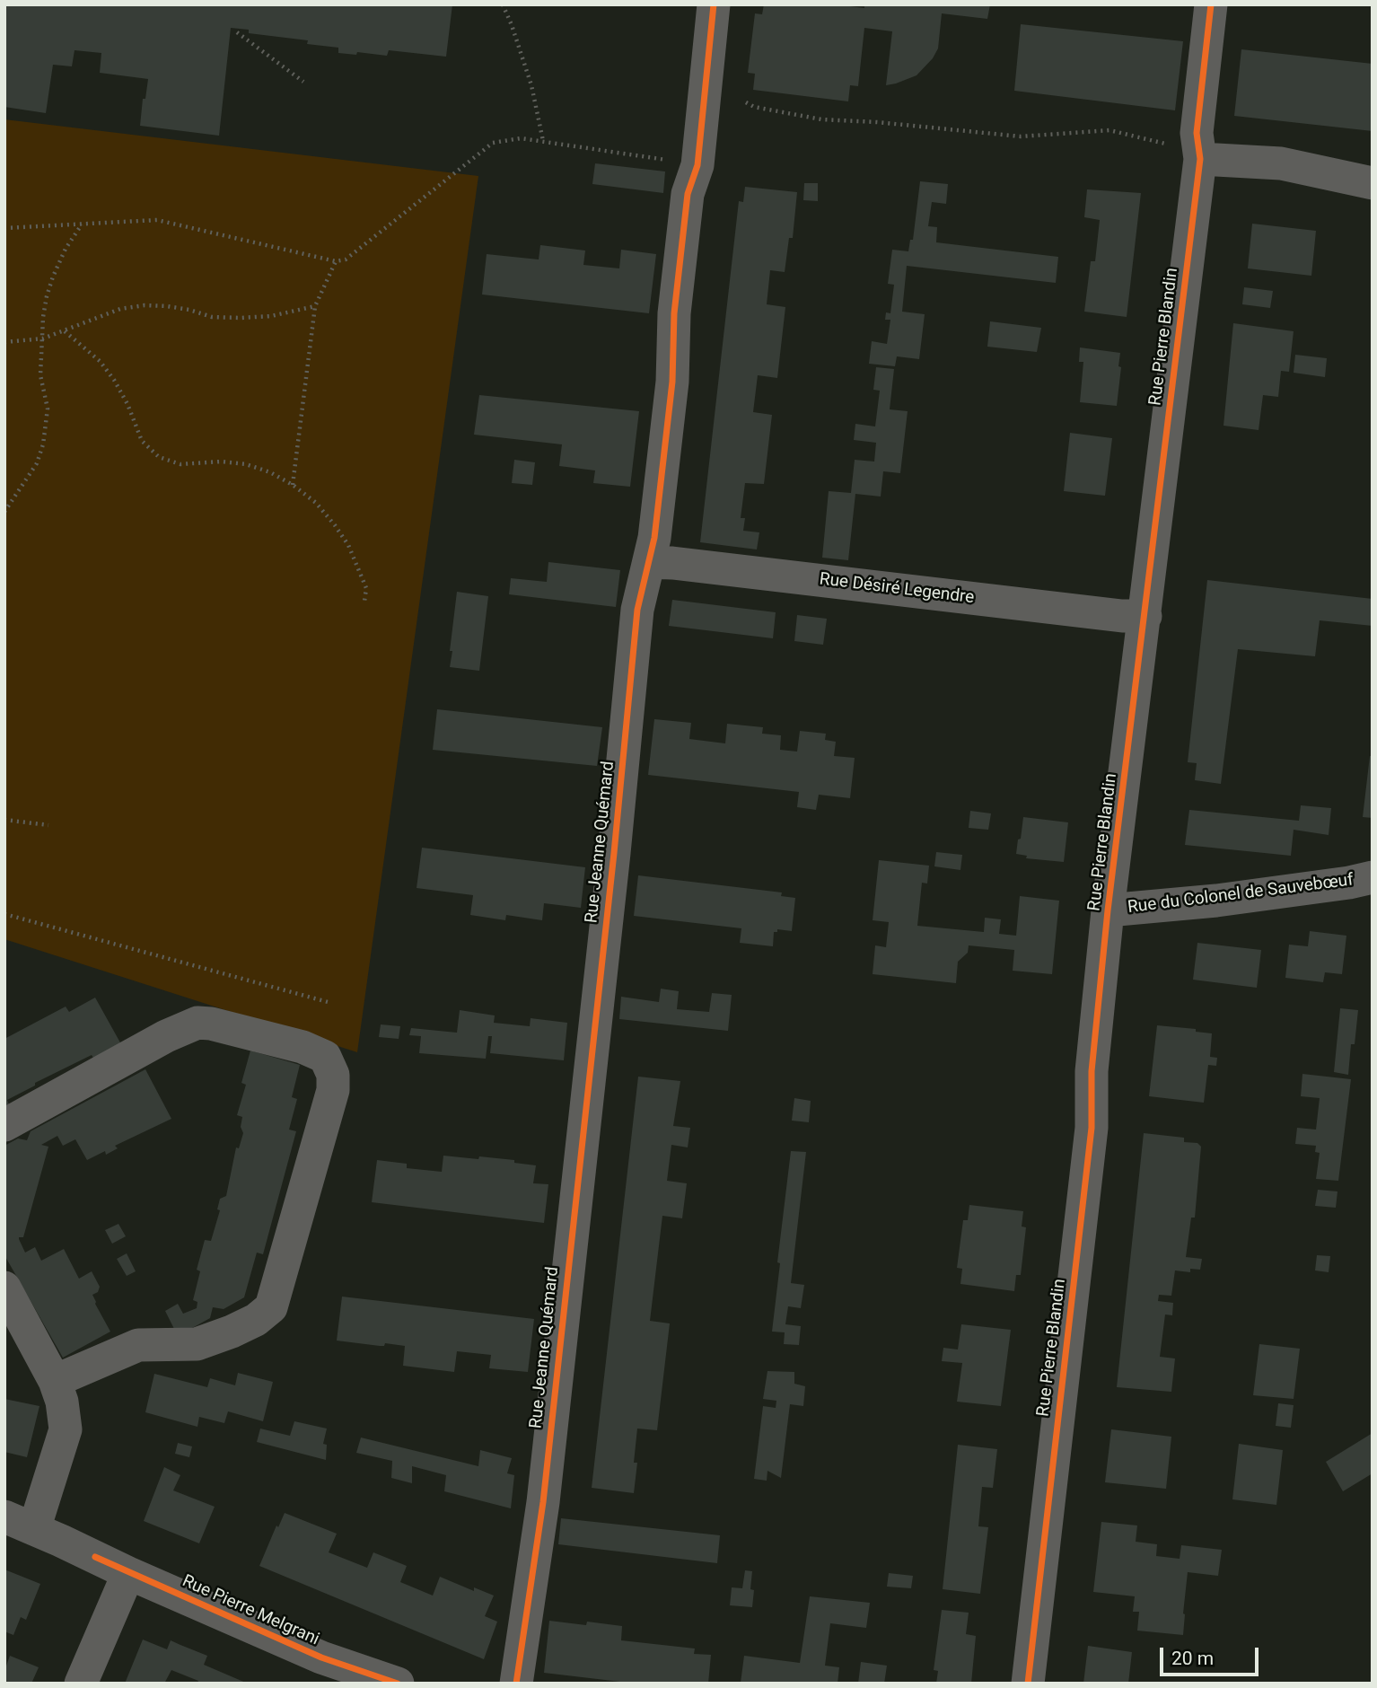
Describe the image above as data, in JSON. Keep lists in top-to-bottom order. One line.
{"streets":{"street":["Rue Pierre Blandin","Rue Désiré Legendre","Rue Jeanne Quémard","Rue du Colonel de Sauvebœuf","Rue Pierre Melgrani"]},"crossings":[["Rue Pierre Blandin","Rue Désiré Legendre"],["Rue Pierre Blandin","Rue du Colonel de Sauvebœuf"],["Rue Désiré Legendre","Rue Jeanne Quémard"]],"scale_bar":"20 m"}
